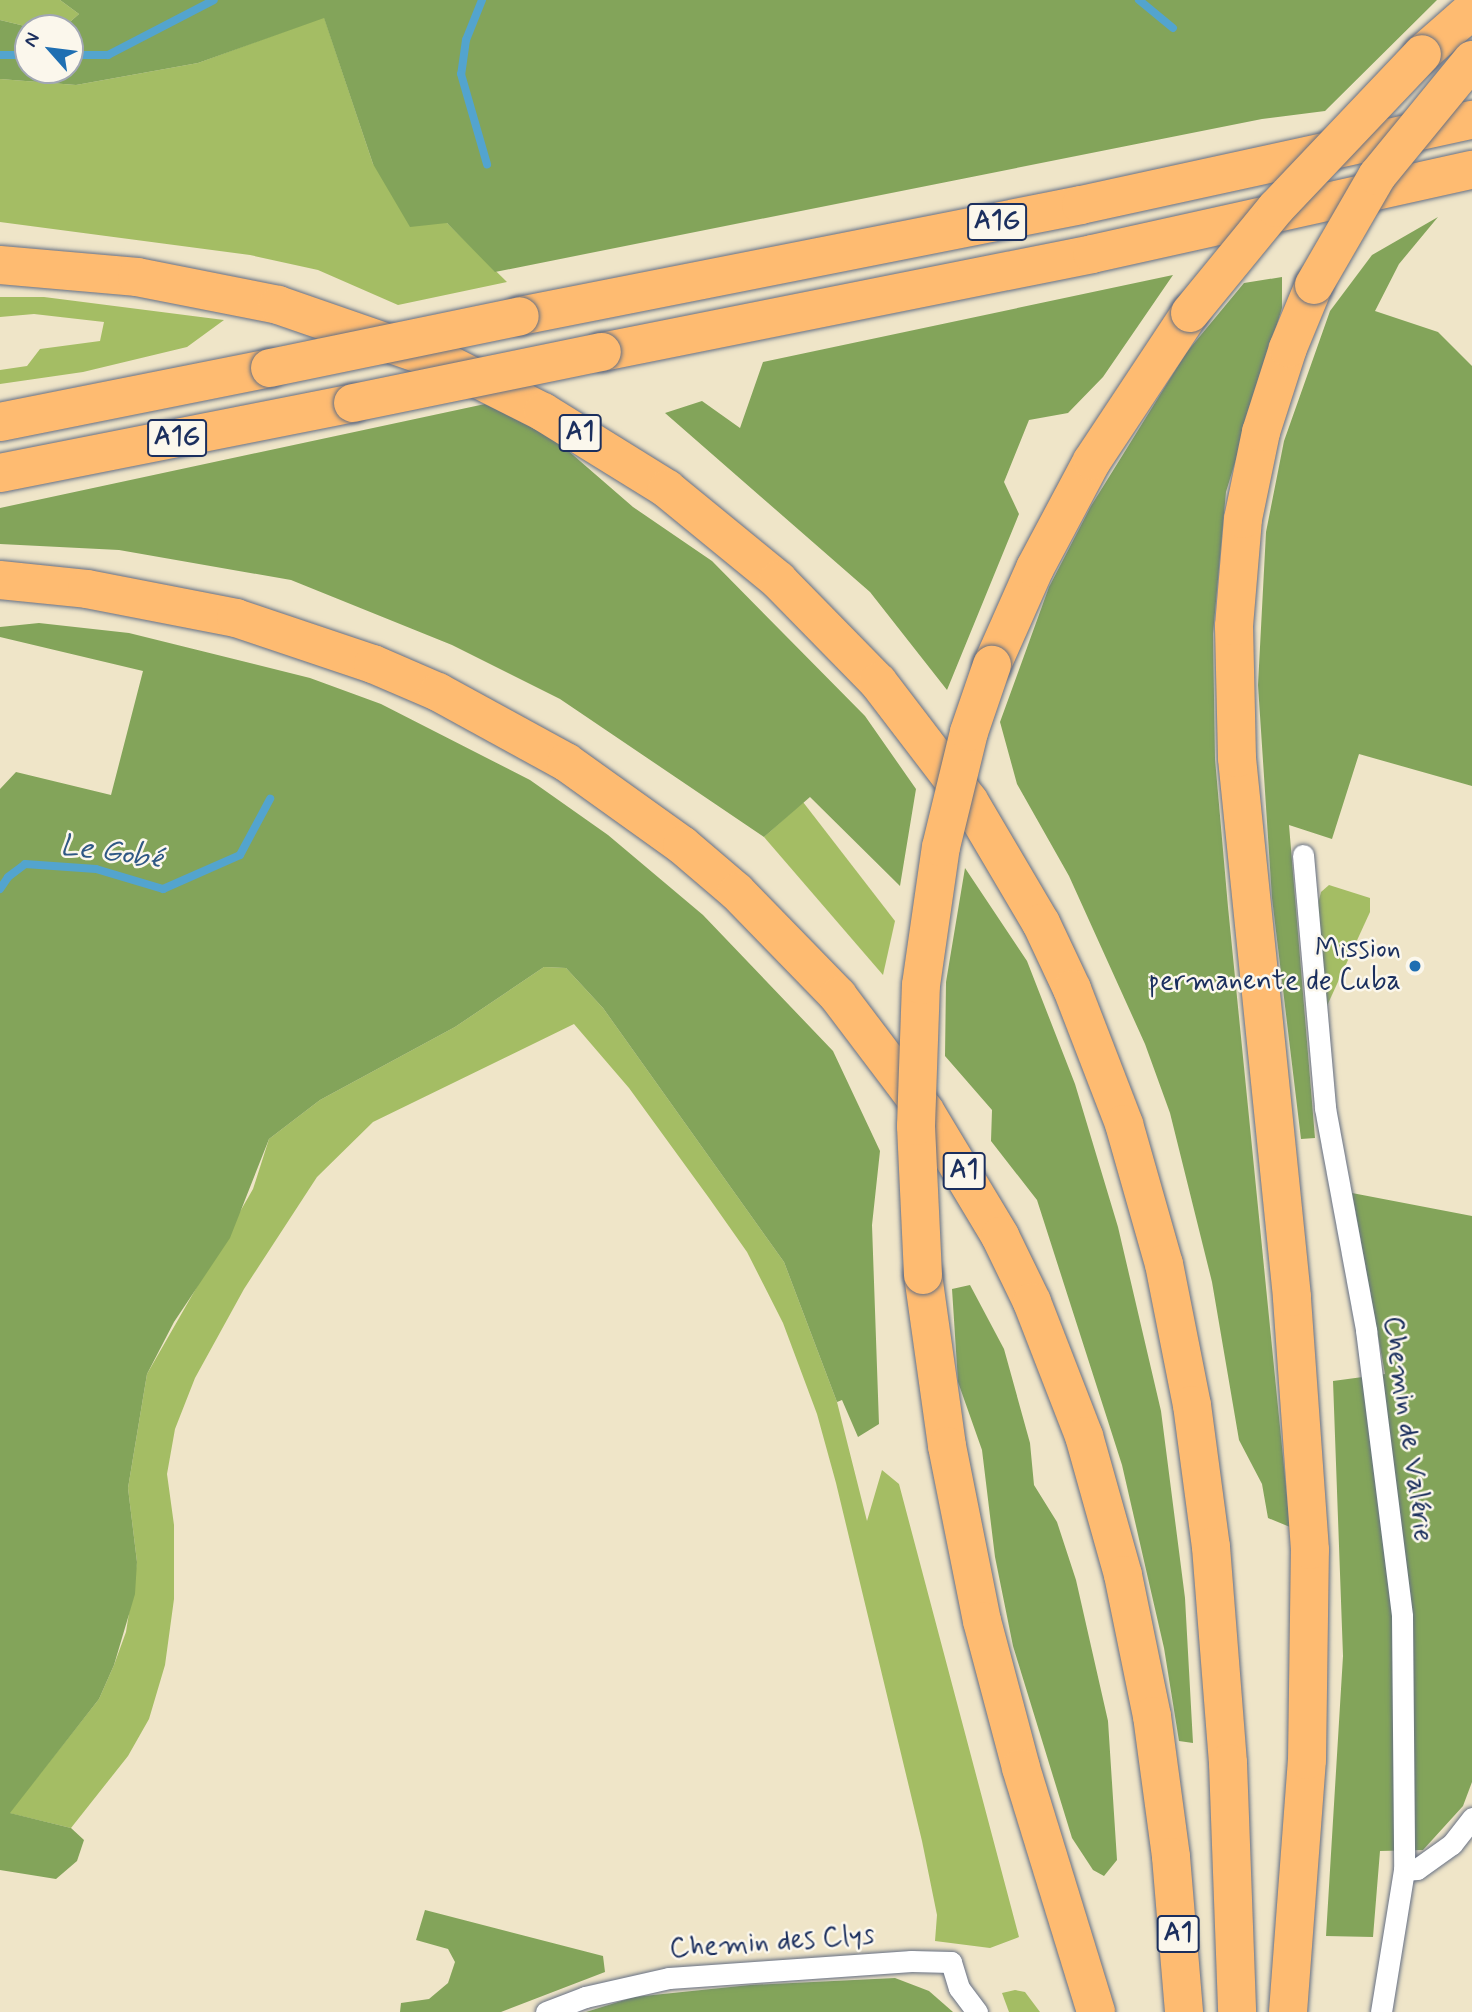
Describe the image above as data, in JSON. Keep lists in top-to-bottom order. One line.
{"streets":{"highway":["A1G","A1"],"street":["Chemin de Valérie","Chemin des Clys"]},"water":["Le Gobé"],"places":["Mission permanente de Cuba"],"north":"top left"}
